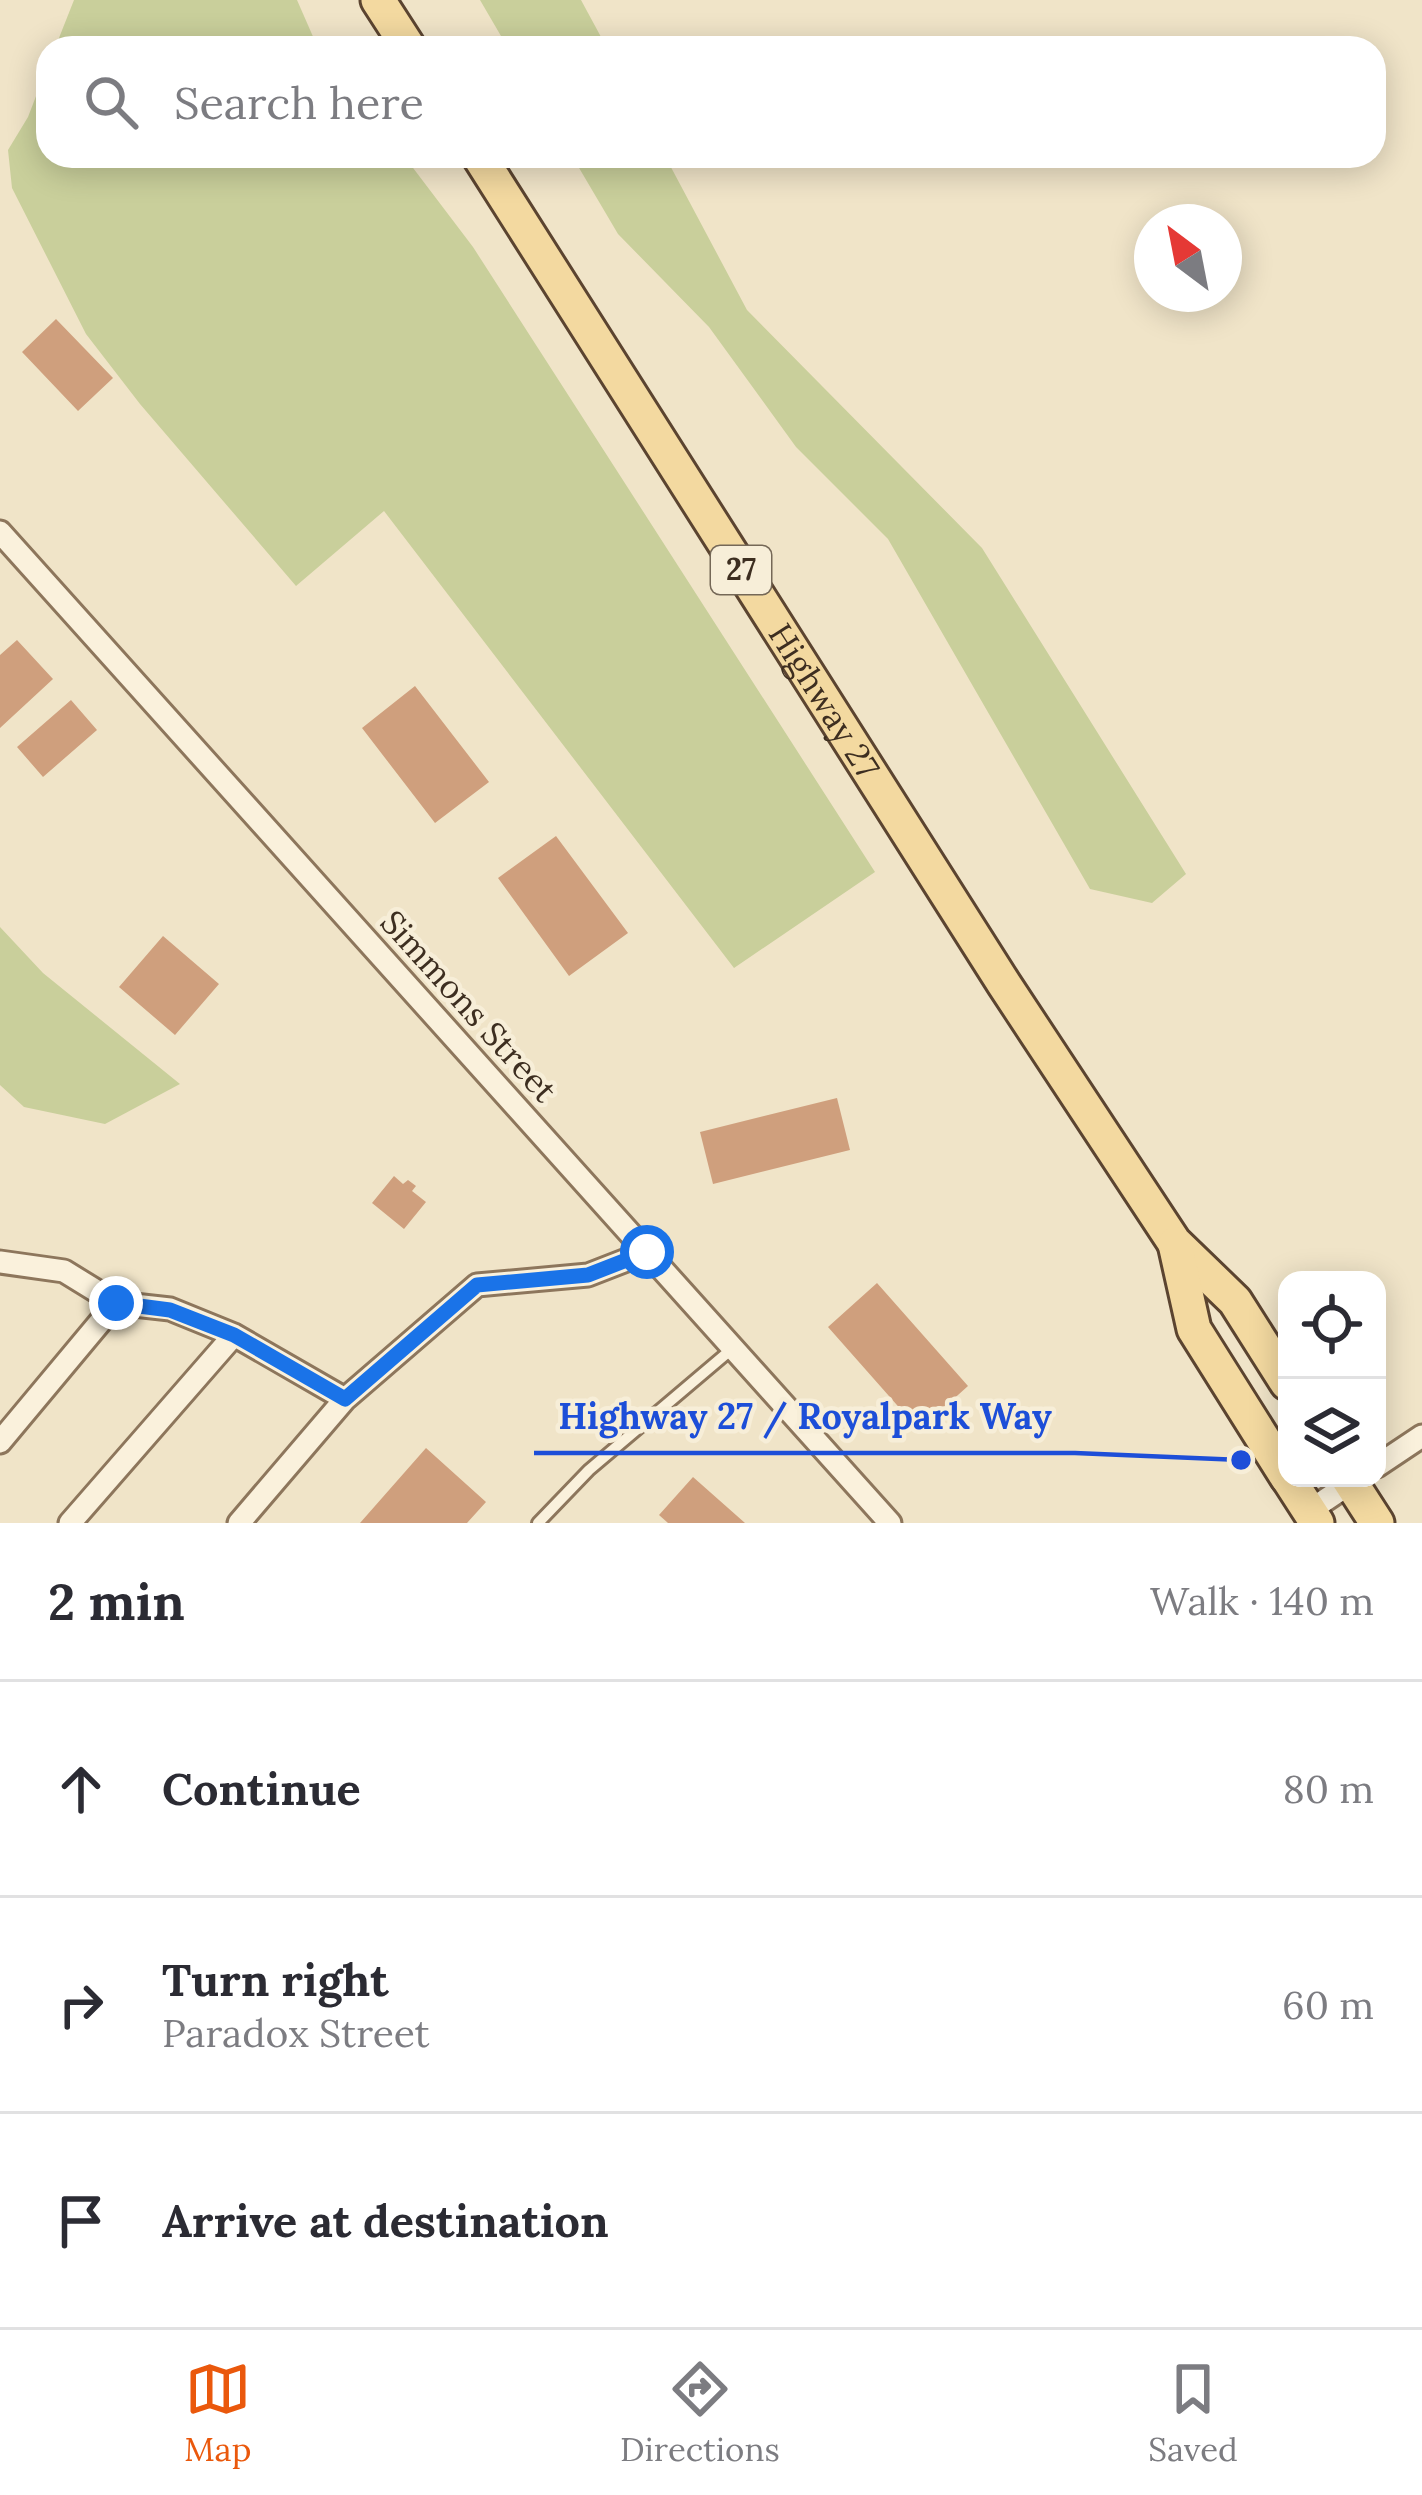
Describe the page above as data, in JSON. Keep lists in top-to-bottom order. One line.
{"streets":{"main road":["27","Highway 27"],"street":["Simmons Street"]},"places":["Highway 27 / Royalpark Way"],"north":"top left","page":{"search":"Search here","heading":["2 min","Walk · 140 m"],"list":[["Continue","80 m"],["Turn right","Paradox Street","60 m"],"Arrive at destination"],"nav":["Map","Directions","Saved"]}}
